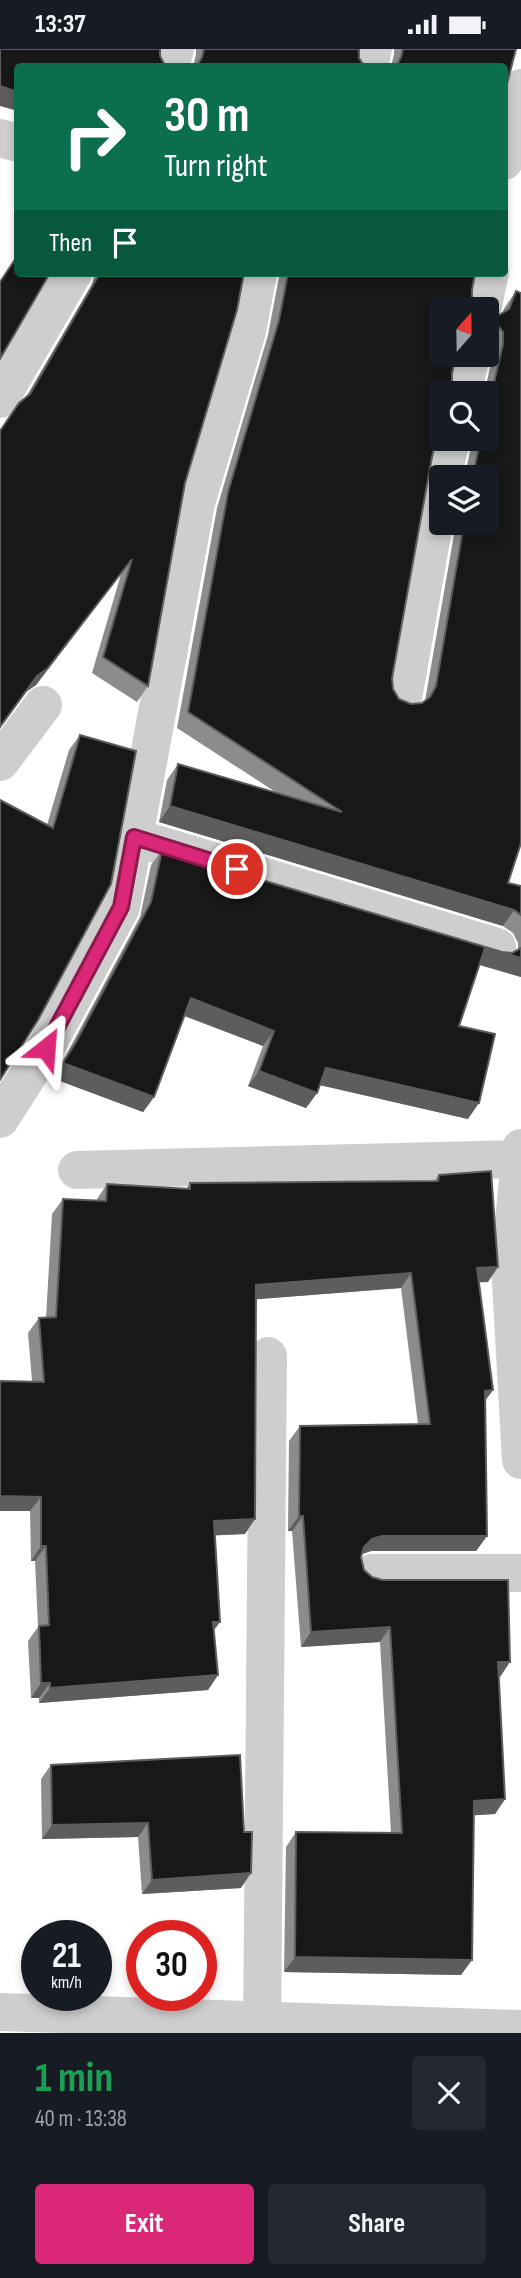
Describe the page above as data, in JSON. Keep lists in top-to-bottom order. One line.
{"north":"top","page":{"status":"13:37","turn":["30 m","Turn right"],"then":"Then","speed":"21 km/h","limit":"30","heading":["1 min","40 m · 13:38"],"buttons":["Exit","Share"]}}
